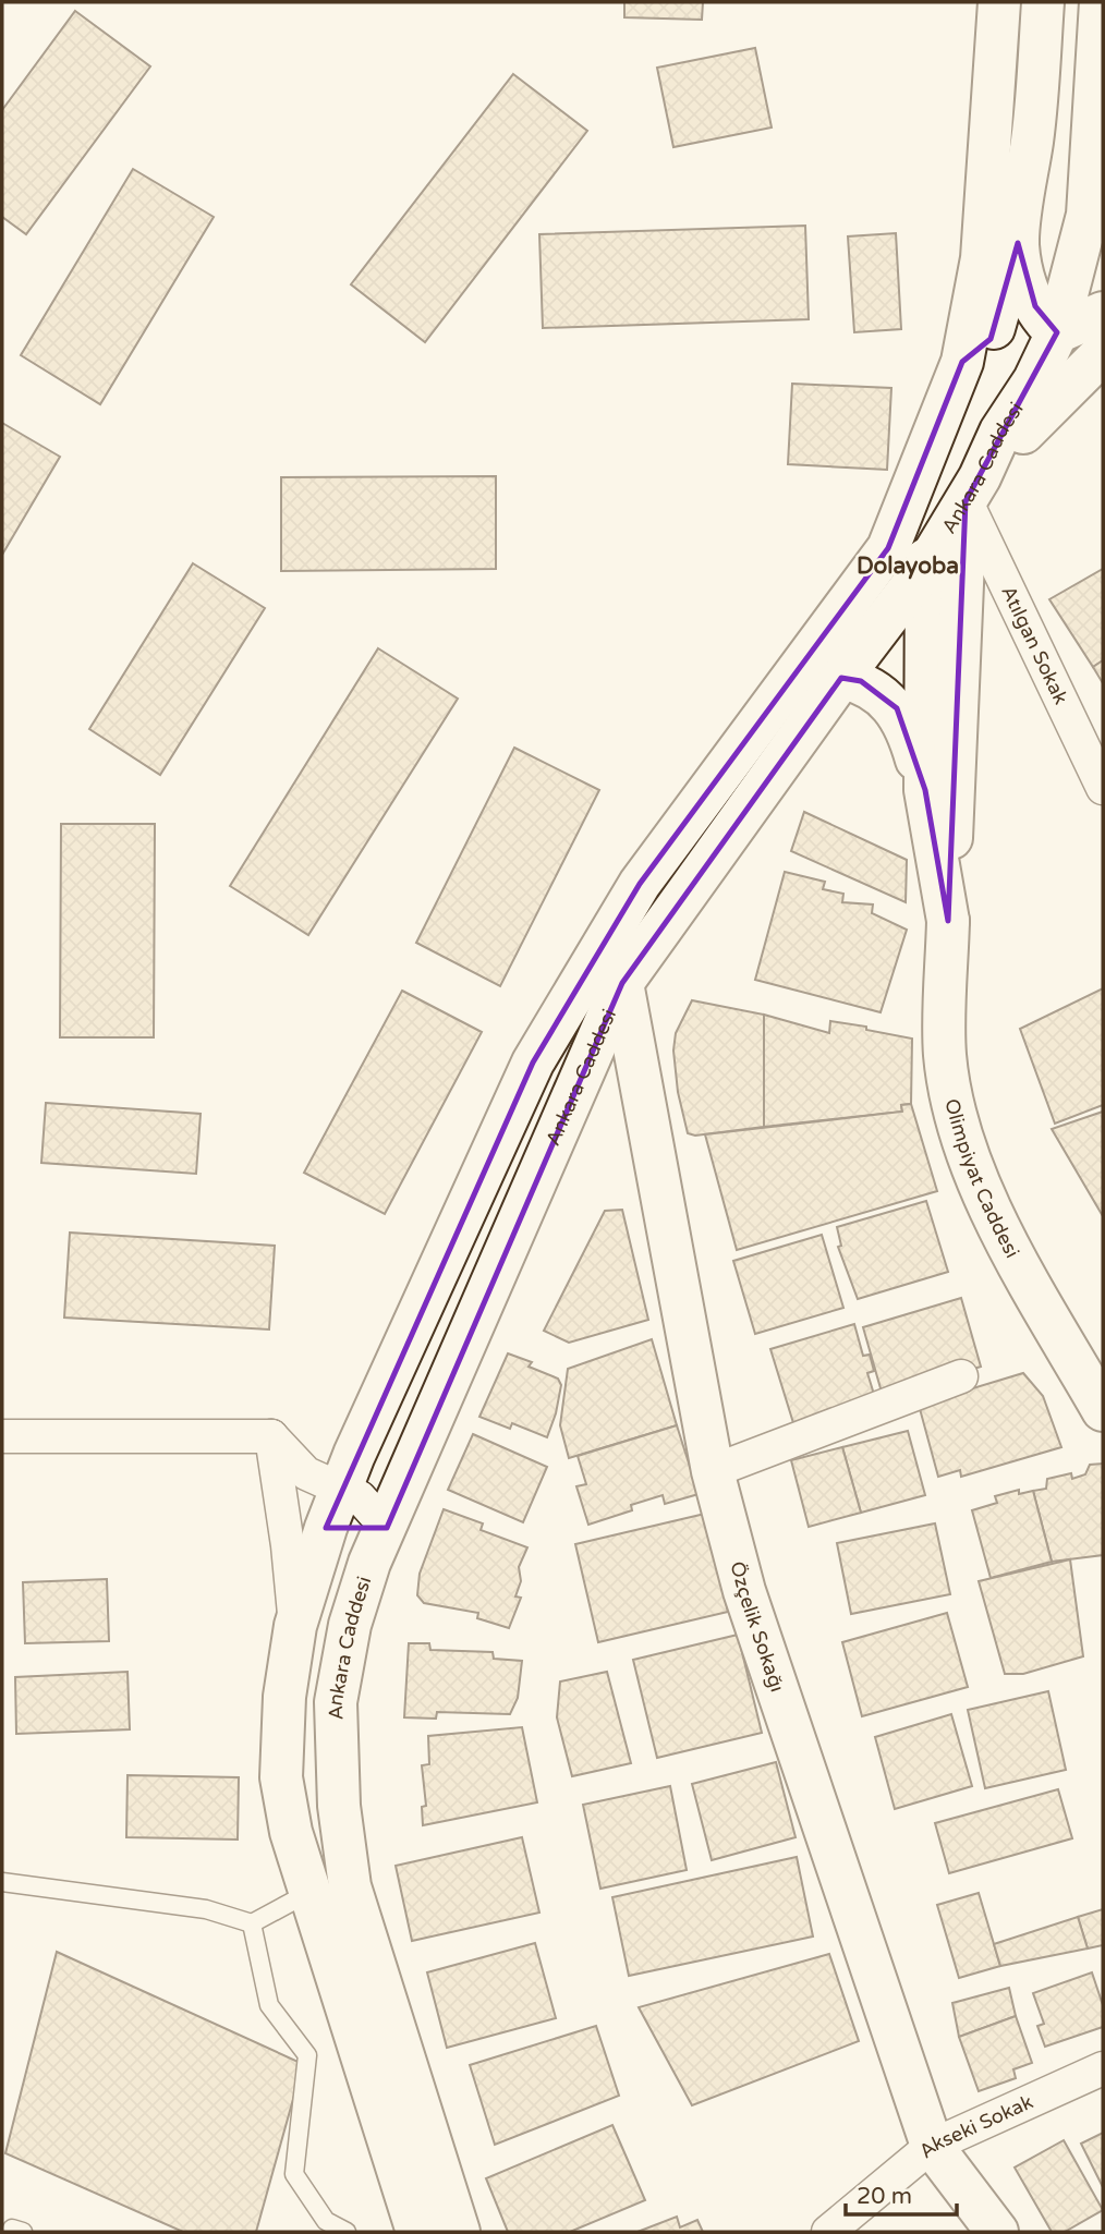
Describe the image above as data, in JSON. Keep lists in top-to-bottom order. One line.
{"streets":{"main road":["Ankara Caddesi","Olimpiyat Caddesi","Özçelik Sokağı"],"street":["Atılgan Sokak","Akseki Sokak"]},"crossings":[["Ankara Caddesi","Atılgan Sokak"],["Ankara Caddesi","Özçelik Sokağı"],["Özçelik Sokağı","Akseki Sokak"]],"districts":["Dolayoba"],"scale_bar":"20 m"}
